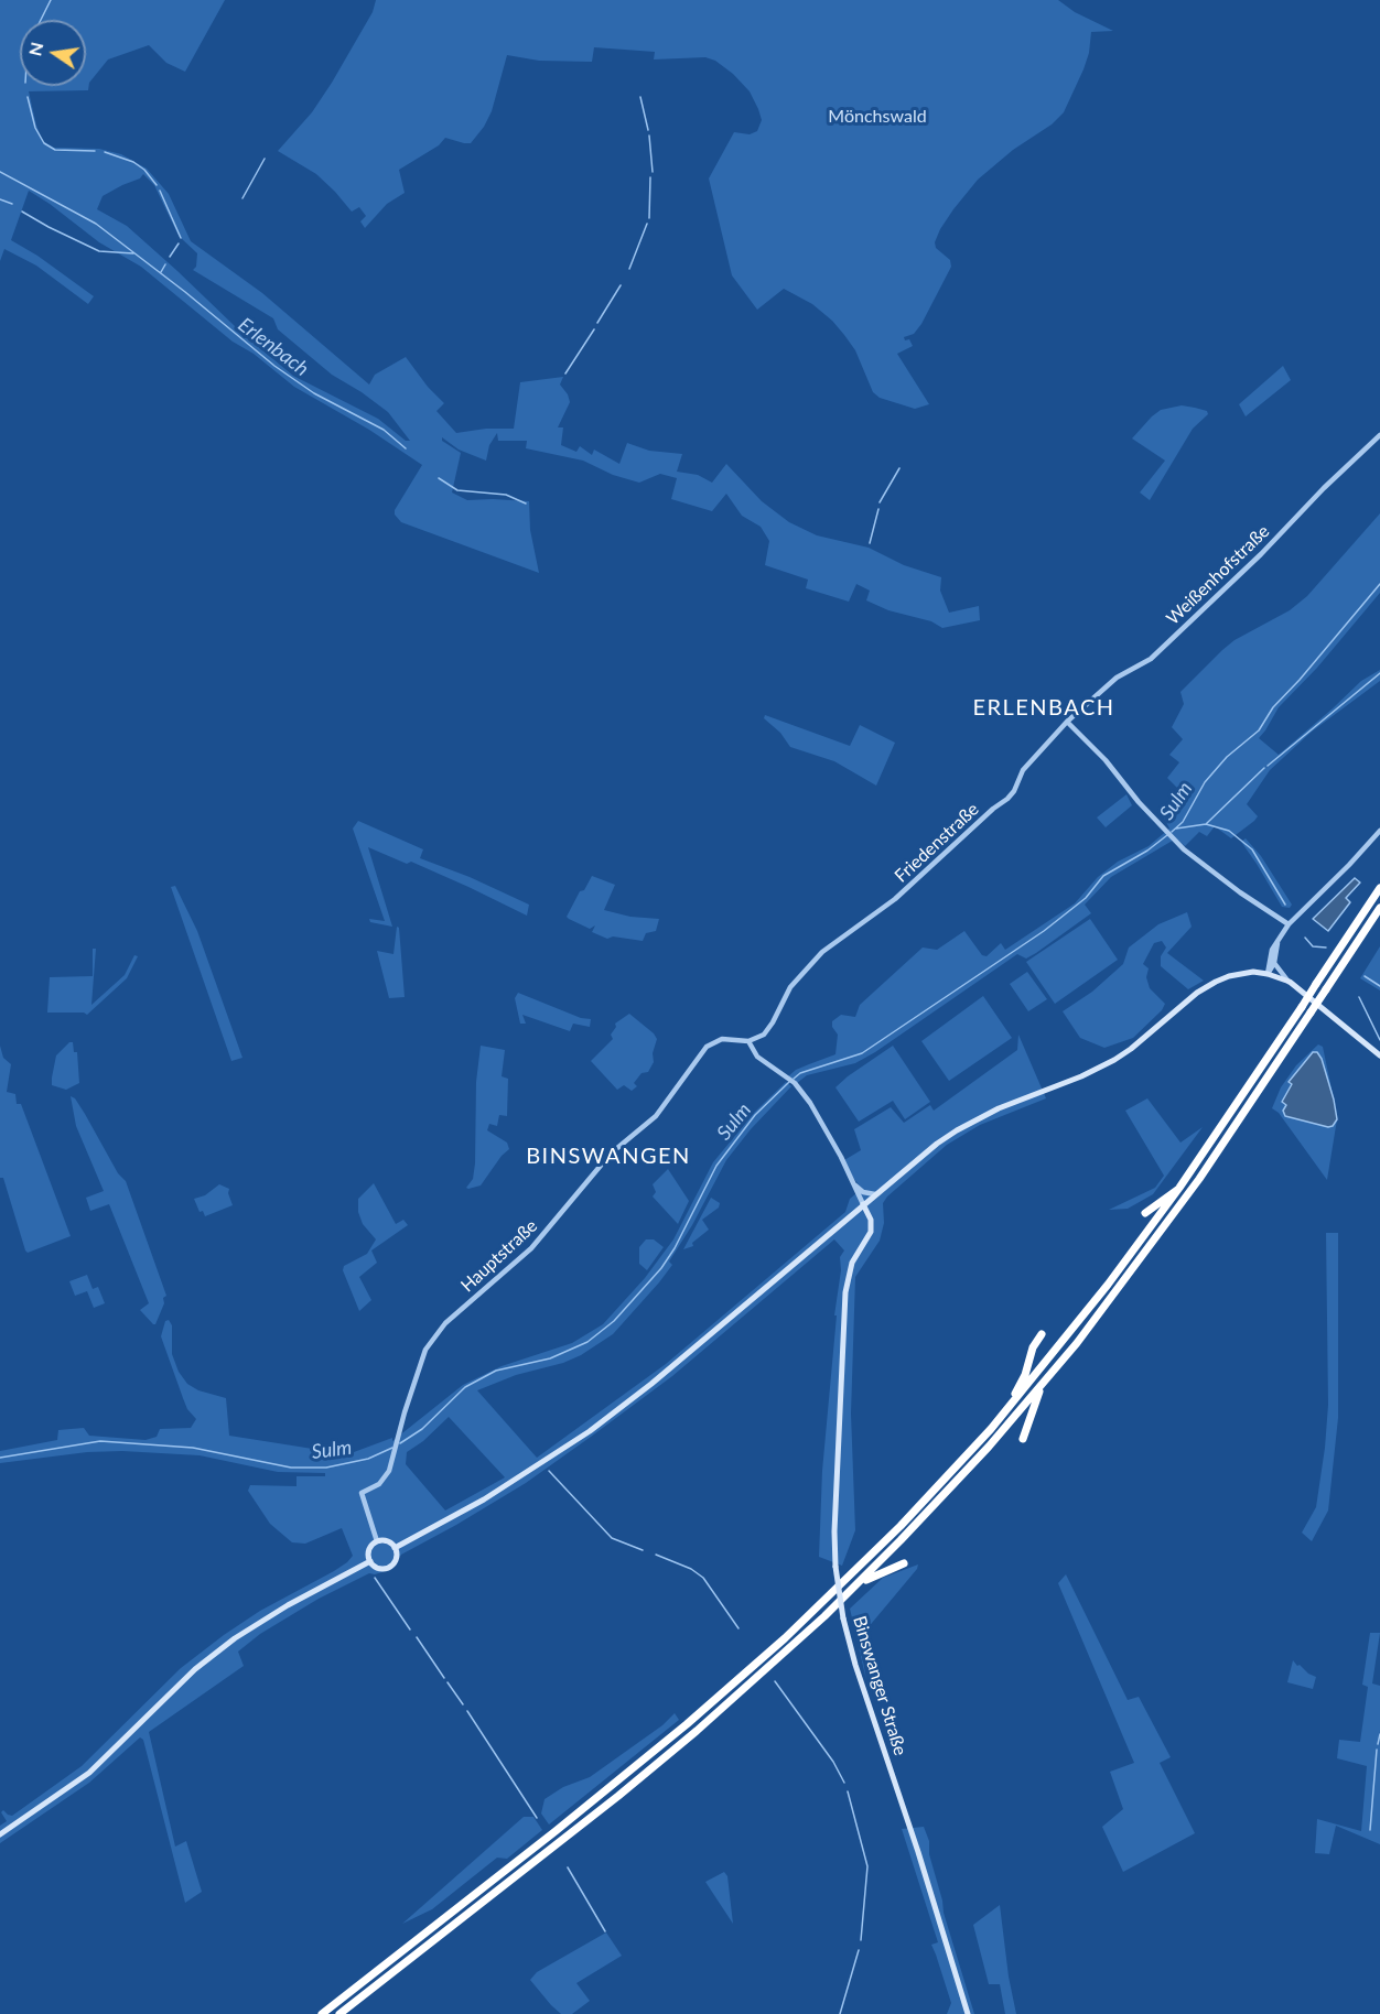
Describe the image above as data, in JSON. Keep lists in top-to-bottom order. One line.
{"streets":{"main road":["Binswanger Straße"],"street":["Weißenhofstraße","Friedenstraße","Hauptstraße"]},"crossings":[["Weißenhofstraße","Friedenstraße"],["Friedenstraße","Hauptstraße"]],"districts":["ERLENBACH","BINSWANGEN"],"water":["Erlenbach","Sulm"],"parks":["Mönchswald"],"north":"left"}
